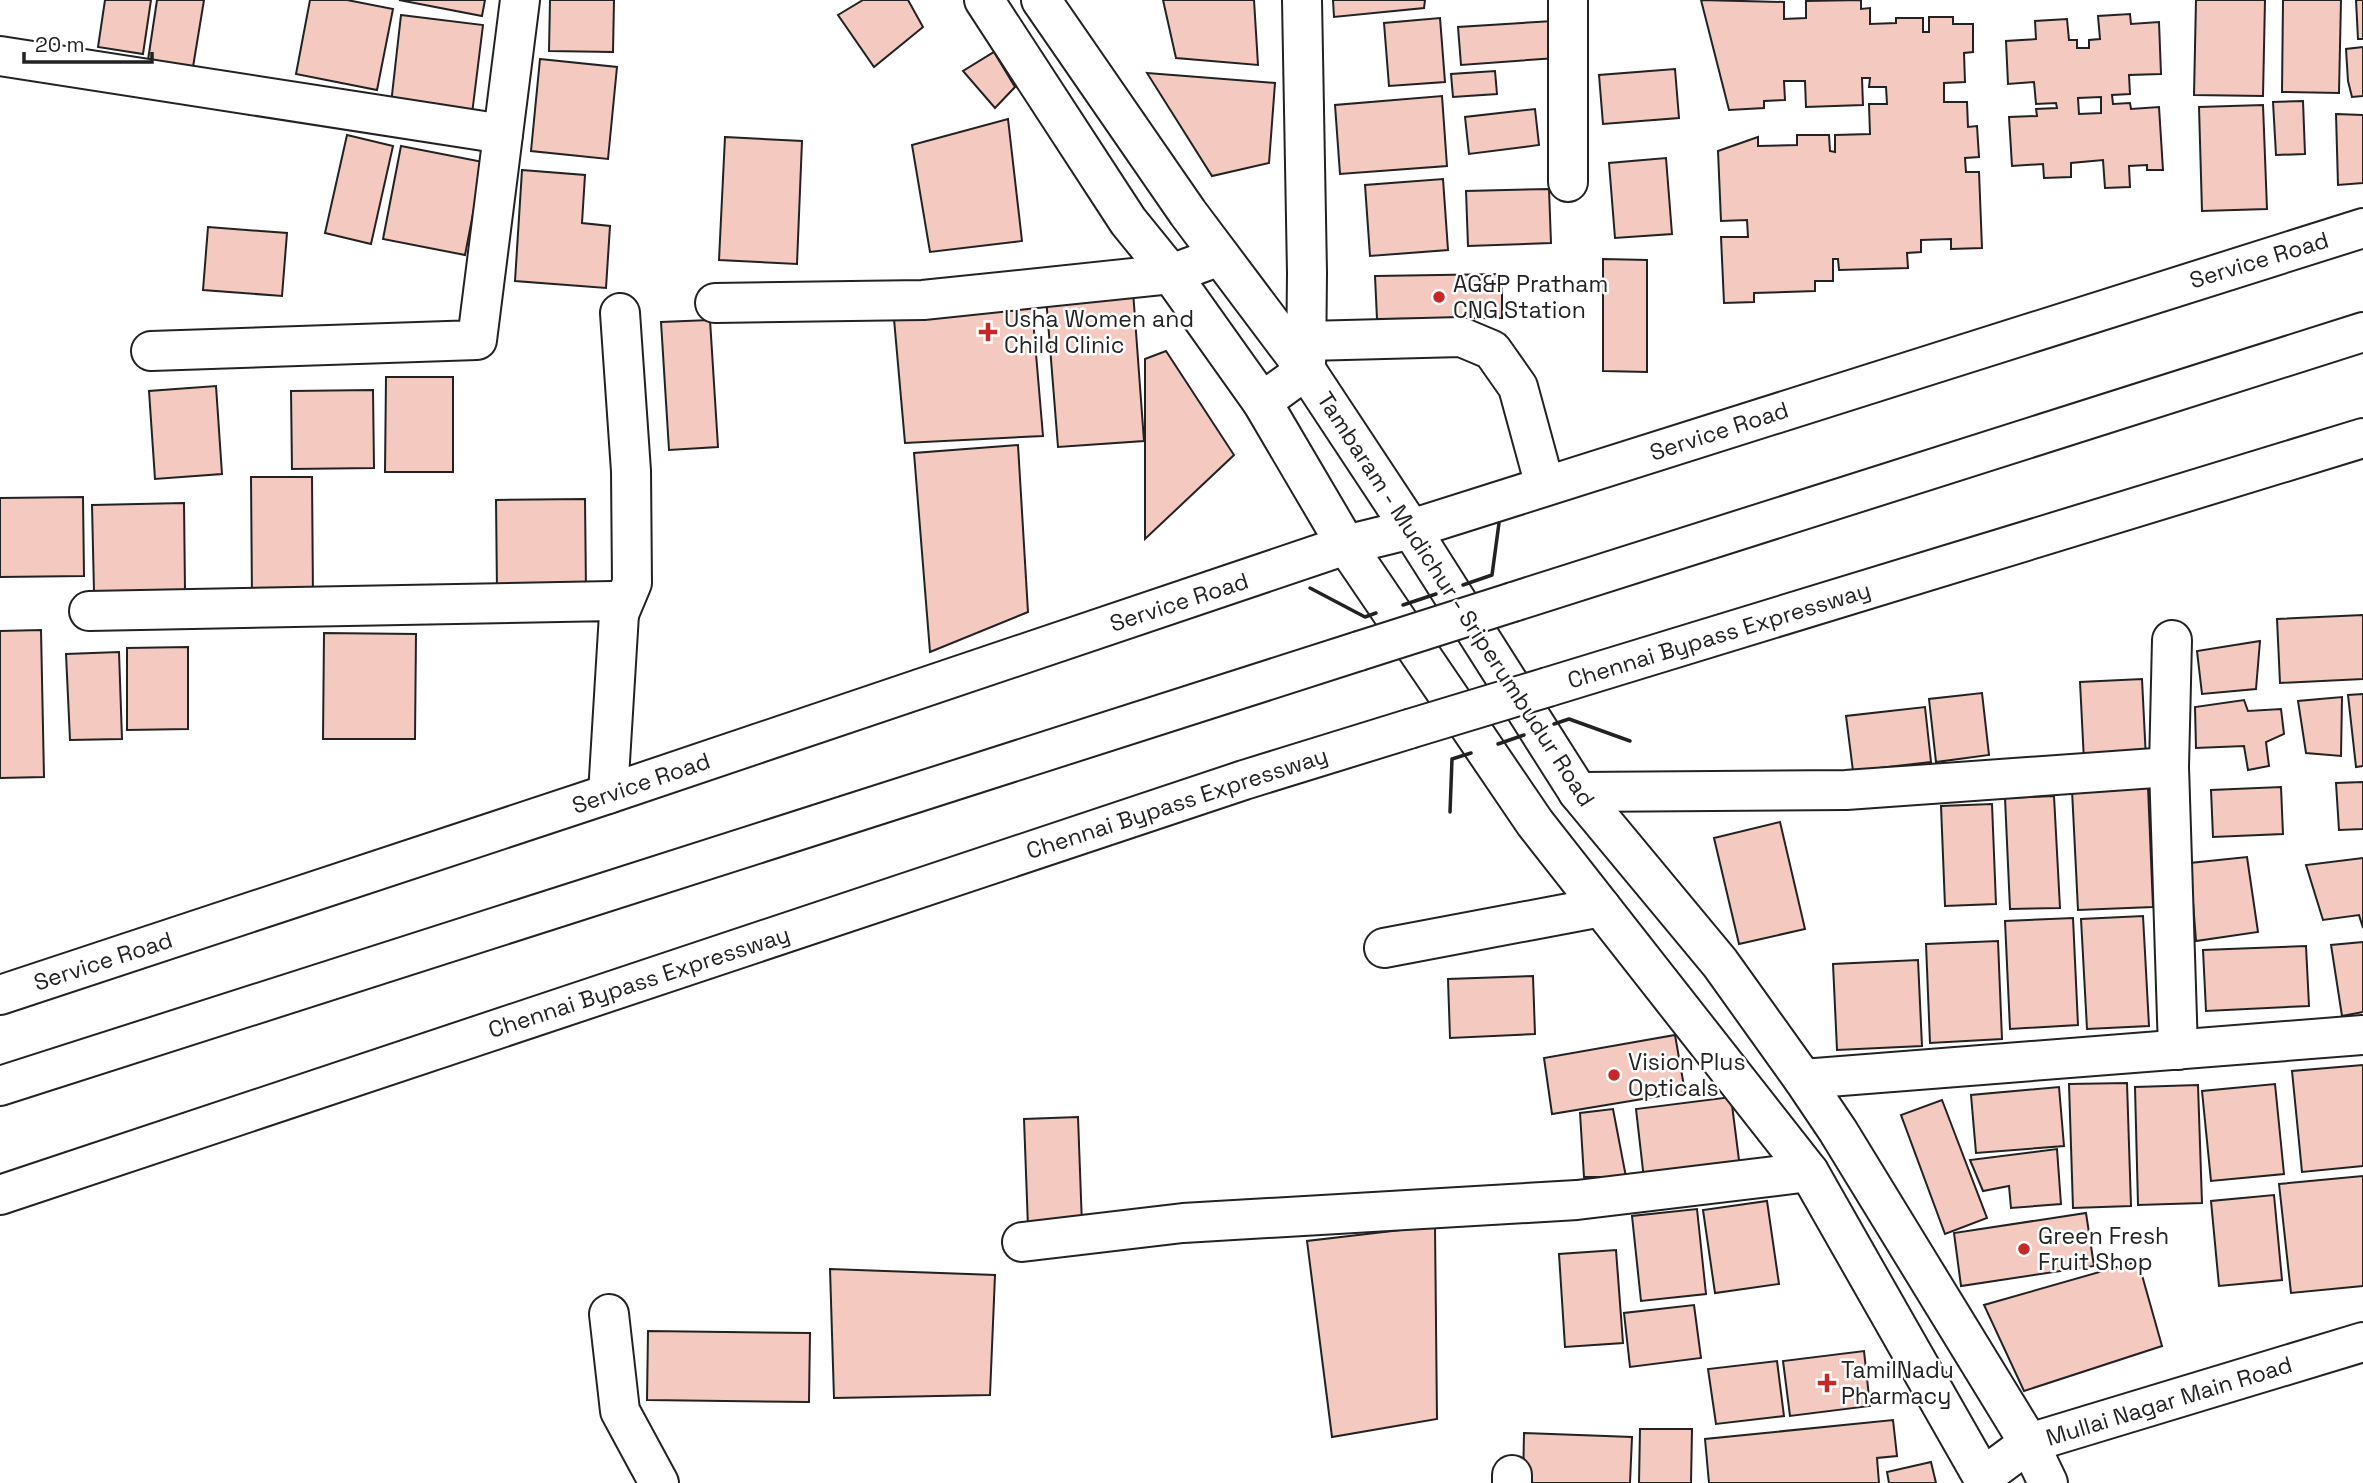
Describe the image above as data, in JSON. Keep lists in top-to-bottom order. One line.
{"streets":{"main road":["Service Road","Tambaram - Mudichur - Sriperumbudur Road","Chennai Bypass Expressway","Mullai Nagar Main Road"]},"crossings":[["Service Road","Tambaram - Mudichur - Sriperumbudur Road"],["Tambaram - Mudichur - Sriperumbudur Road","Mullai Nagar Main Road"]],"places":{"other":["AG&P Pratham CNG Station","Vision Plus Opticals","Green Fresh Fruit Shop"],"health":["Usha Women and Child Clinic","TamilNadu Pharmacy"]},"scale_bar":"20 m"}
